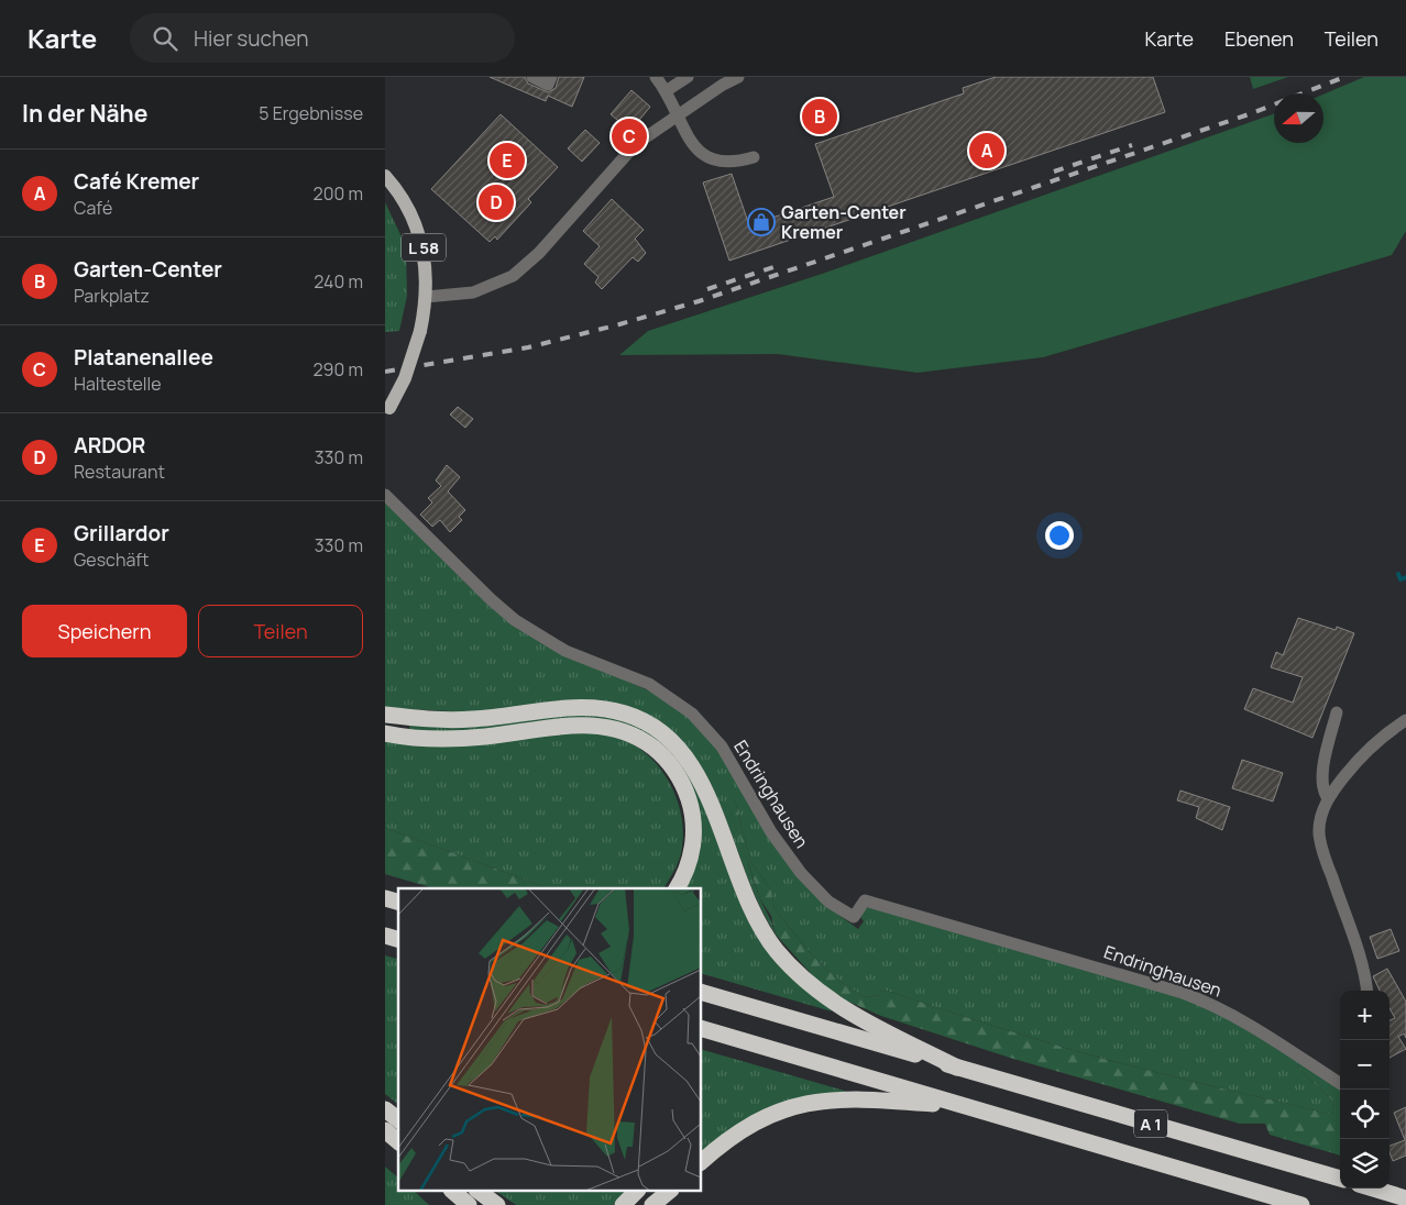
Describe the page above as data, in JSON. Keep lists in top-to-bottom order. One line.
{"streets":{"highway":["A 1"],"main road":["L 58"],"street":["Endringhausen"]},"places":{"shop":["Garten-Center Kremer"]},"north":"left","page":{"header":"Karte","search":"Hier suchen","nav":["Karte","Ebenen","Teilen"],"heading":["In der Nähe","5 Ergebnisse"],"pins":["B","C","A","E","D"],"list":[{"mark":"A","name":"Café Kremer","note":"Café","value":"200 m"},{"mark":"B","name":"Garten-Center","note":"Parkplatz","value":"240 m"},{"mark":"C","name":"Platanenallee","note":"Haltestelle","value":"290 m"},{"mark":"D","name":"ARDOR","note":"Restaurant","value":"330 m"},{"mark":"E","name":"Grillardor","note":"Geschäft","value":"330 m"}],"buttons":["Speichern","Teilen"],"map_buttons":["+","−"]}}
